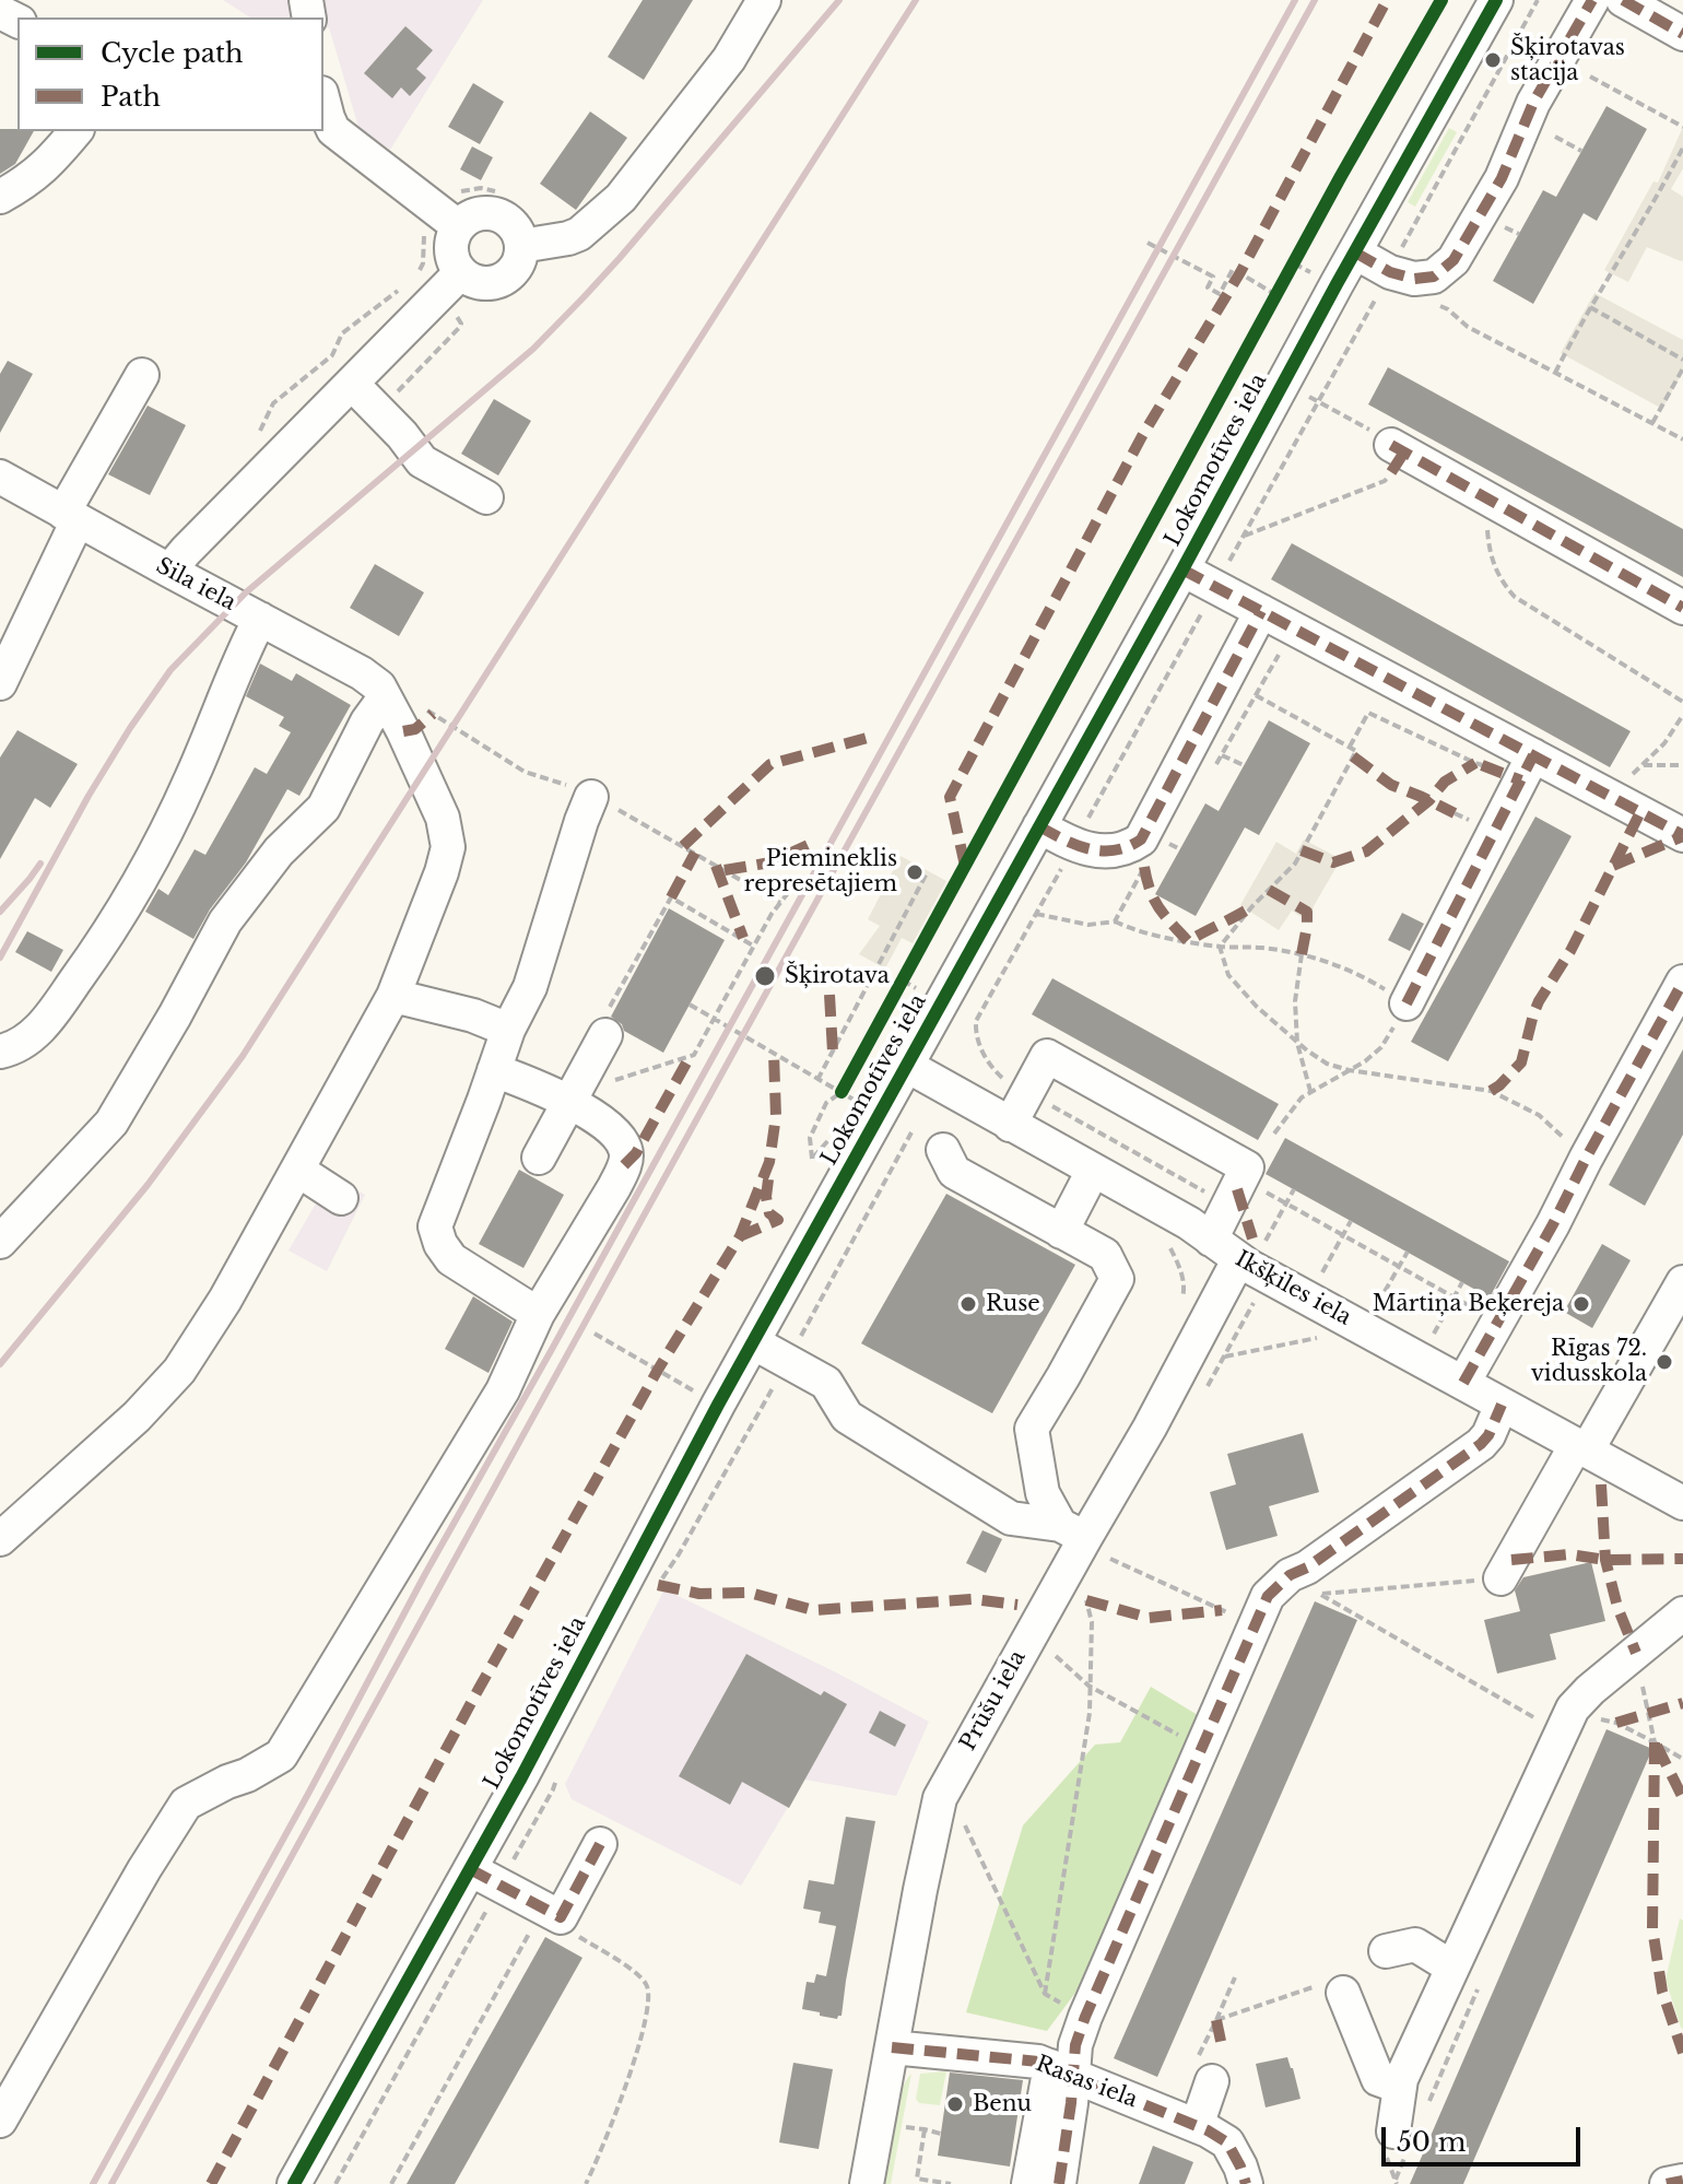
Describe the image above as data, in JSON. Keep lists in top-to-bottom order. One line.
{"streets":{"street":["Lokomotīves iela","Sila iela","Ikšķiles iela","Prūšu iela","Rasas iela"]},"crossings":[["Lokomotīves iela","Ikšķiles iela"],["Ikšķiles iela","Prūšu iela"],["Prūšu iela","Rasas iela"]],"places":["Šķirotavas stacija","Piemineklis represētajiem","Šķirotava","Ruse","Mārtiņa Beķereja","Rīgas 72. vidusskola","Benu"],"legend":["Cycle path","Path"],"scale_bar":"50 m"}
